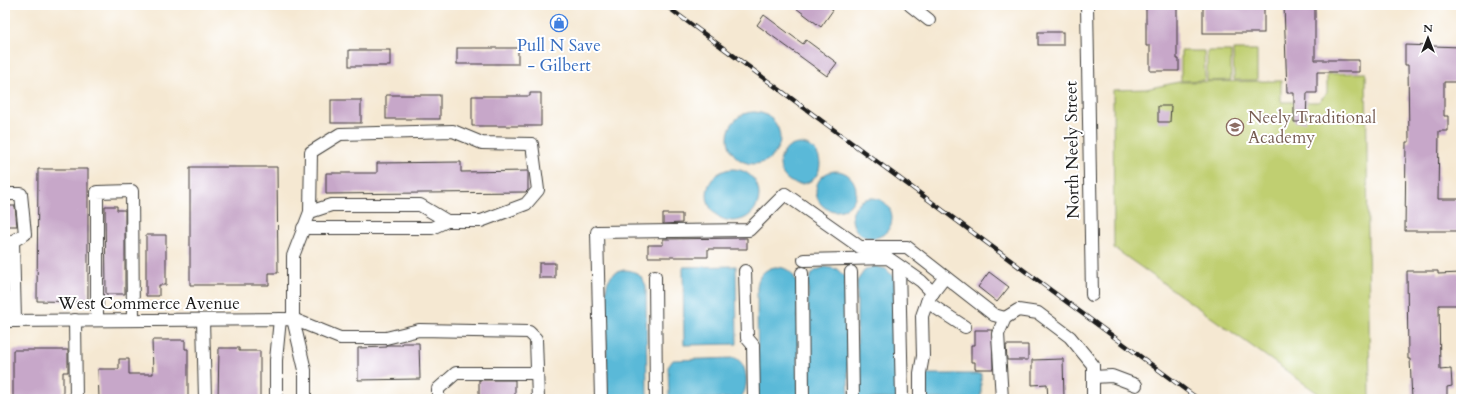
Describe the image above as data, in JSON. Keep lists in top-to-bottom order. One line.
{"streets":{"street":["North Neely Street","West Commerce Avenue"]},"places":{"shop":["Pull N Save - Gilbert"],"school or university":["Neely Traditional Academy"]},"north":"top"}
